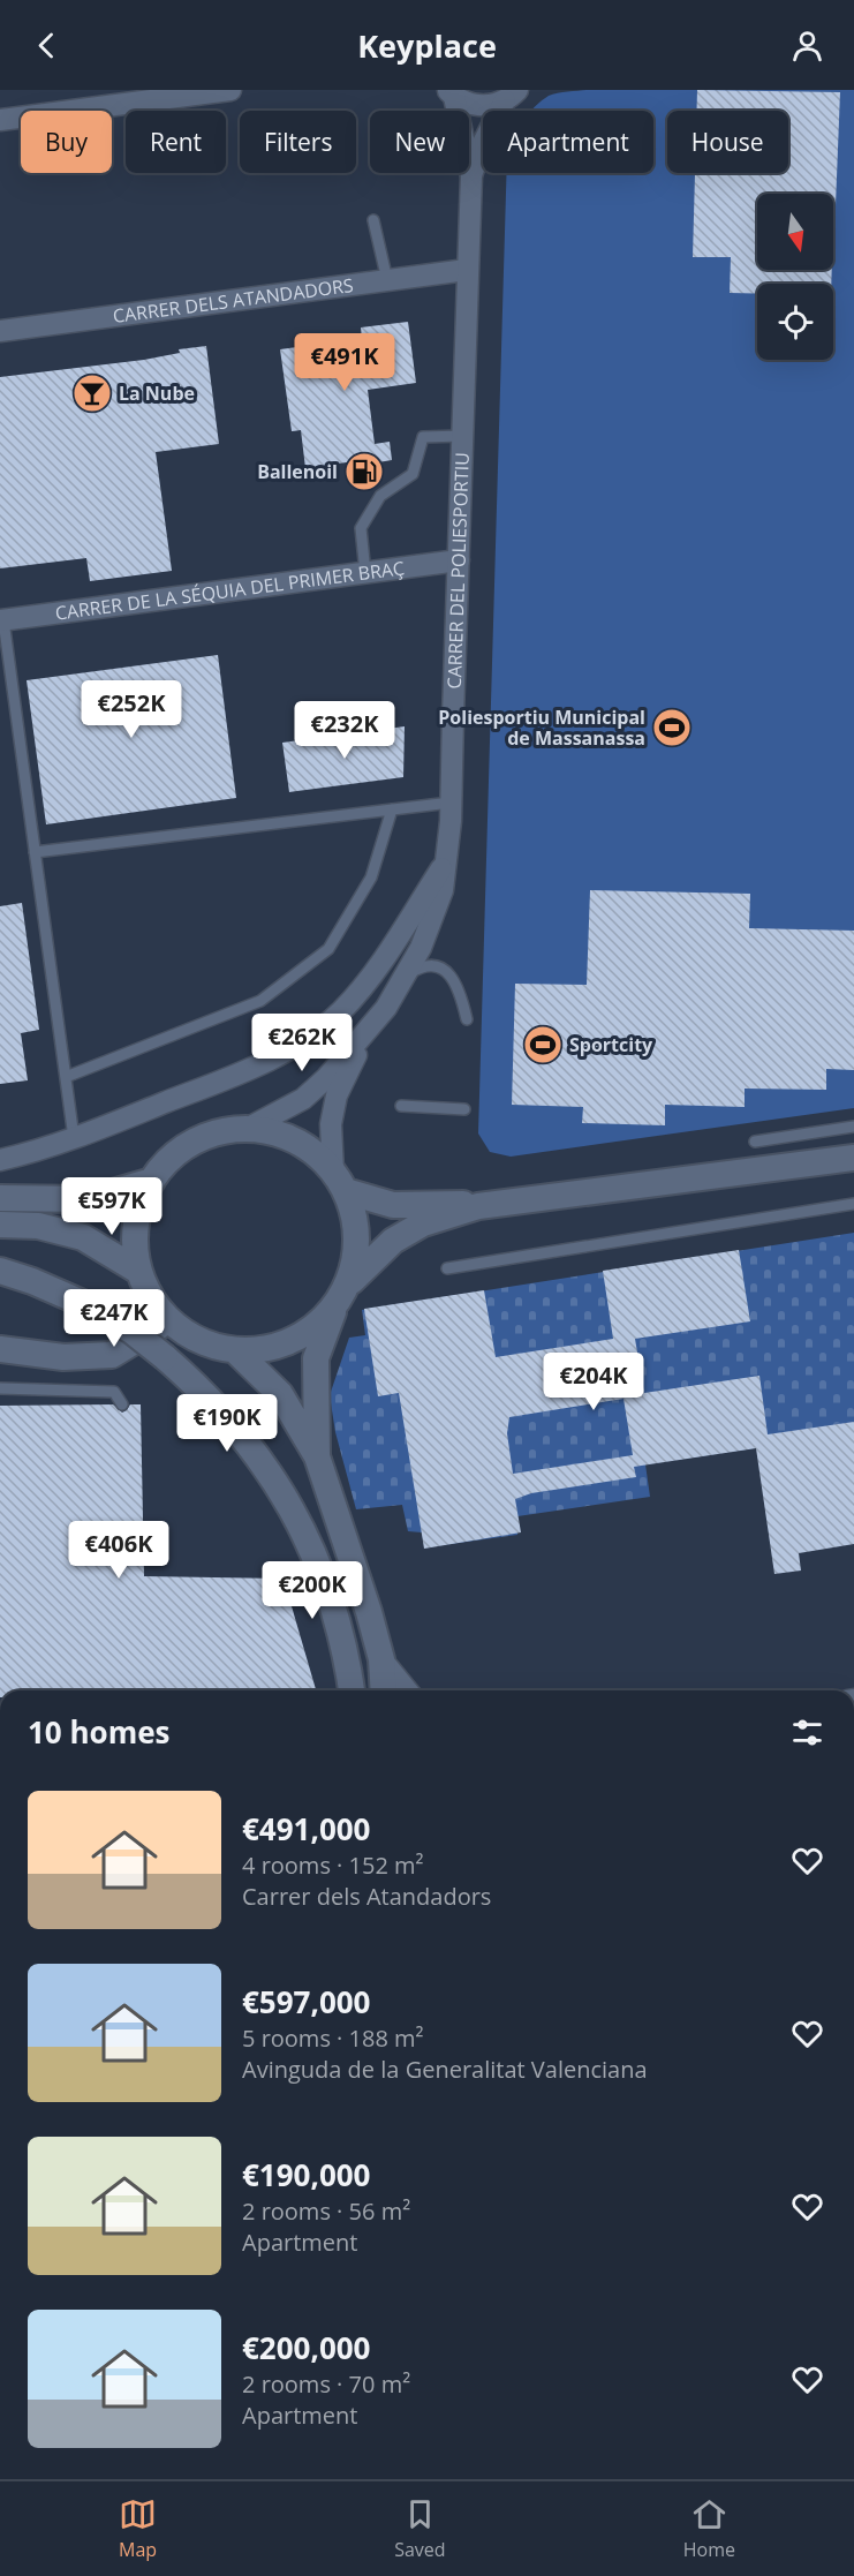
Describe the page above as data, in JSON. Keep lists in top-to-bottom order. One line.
{"streets":{"street":["CARRER DELS ATANDADORS","CARRER DEL POLIESPORTIU","CARRER DE LA SÉQUIA DEL PRIMER BRAÇ"]},"crossings":[["CARRER DELS ATANDADORS","CARRER DEL POLIESPORTIU"],["CARRER DEL POLIESPORTIU","CARRER DE LA SÉQUIA DEL PRIMER BRAÇ"]],"places":{"bar":["La Nube"],"fuel station":["Ballenoil"],"sports":["Poliesportiu Municipal de Massanassa","Sportcity"]},"north":"bottom","page":{"header":"Keyplace","chip":["Buy","Rent","Filters","New","Apartment","House"],"price":["€491K","€252K","€232K","€262K","€597K","€247K","€204K","€190K","€406K","€200K"],"heading":"10 homes","list":[{"name":"€491,000","note":"4 rooms · 152 m² · Carrer dels Atandadors"},{"name":"€597,000","note":"5 rooms · 188 m² · Avinguda de la Generalitat Valenciana"},{"name":"€190,000","note":"2 rooms · 56 m² · Apartment"},{"name":"€200,000","note":"2 rooms · 70 m² · Apartment"}],"tabs":["Map","Saved","Home"]}}
